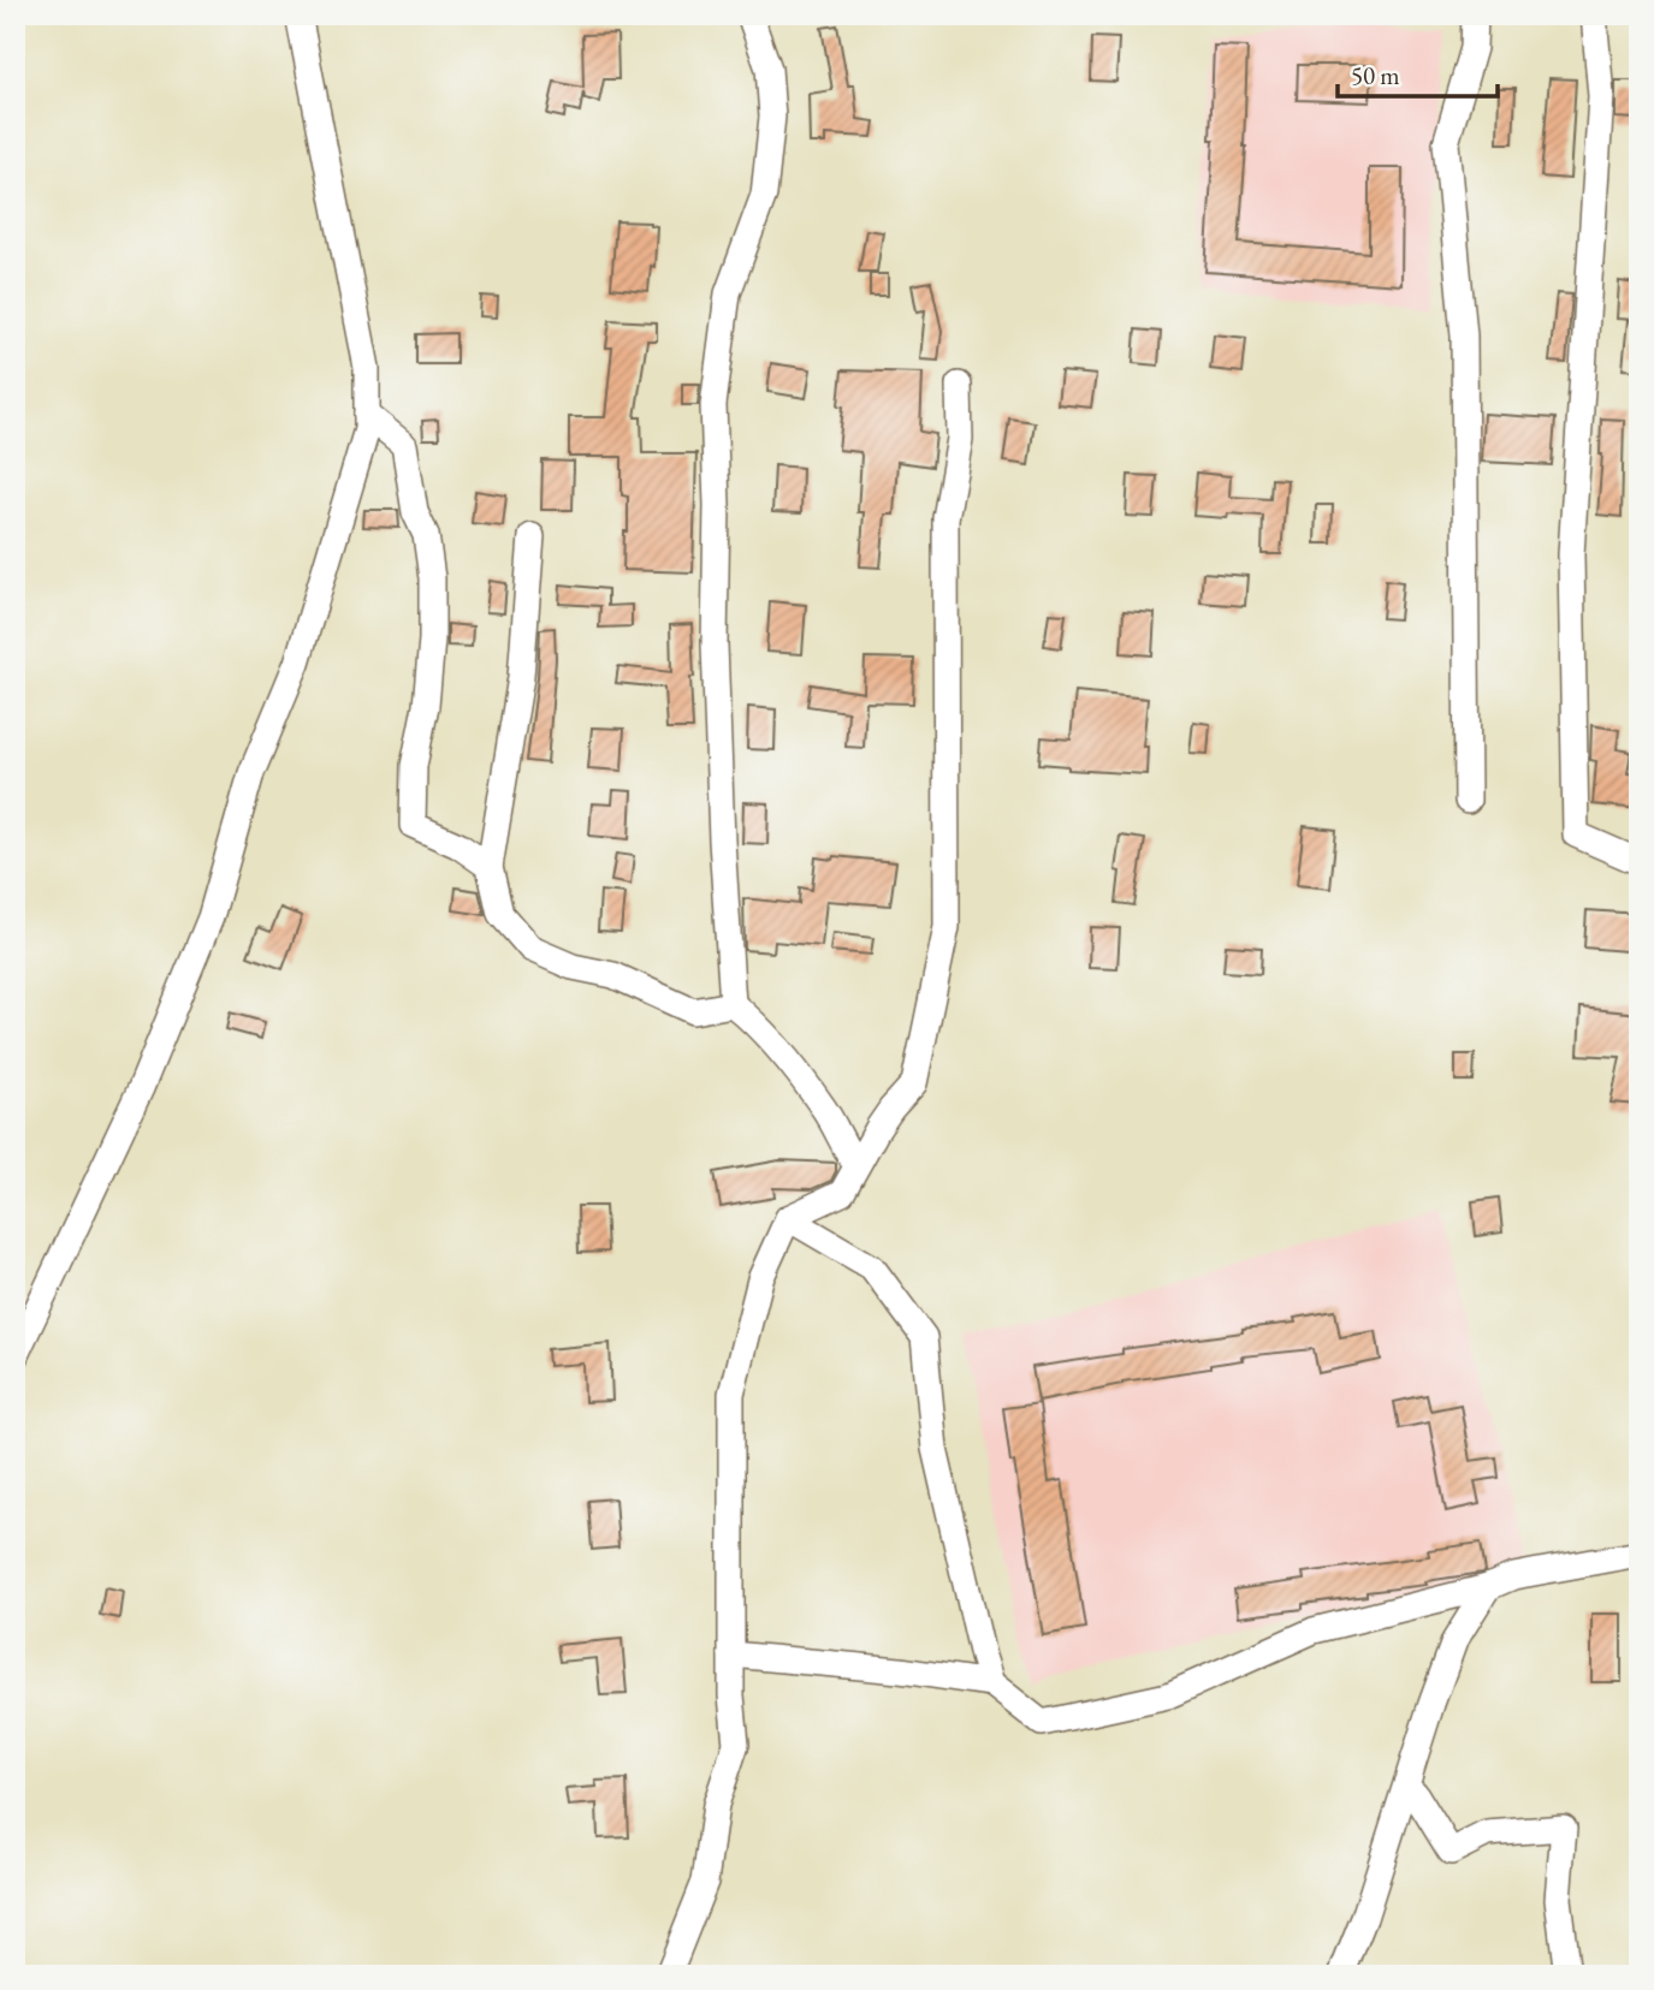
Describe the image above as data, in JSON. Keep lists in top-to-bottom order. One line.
{"scale_bar":"50 m"}
